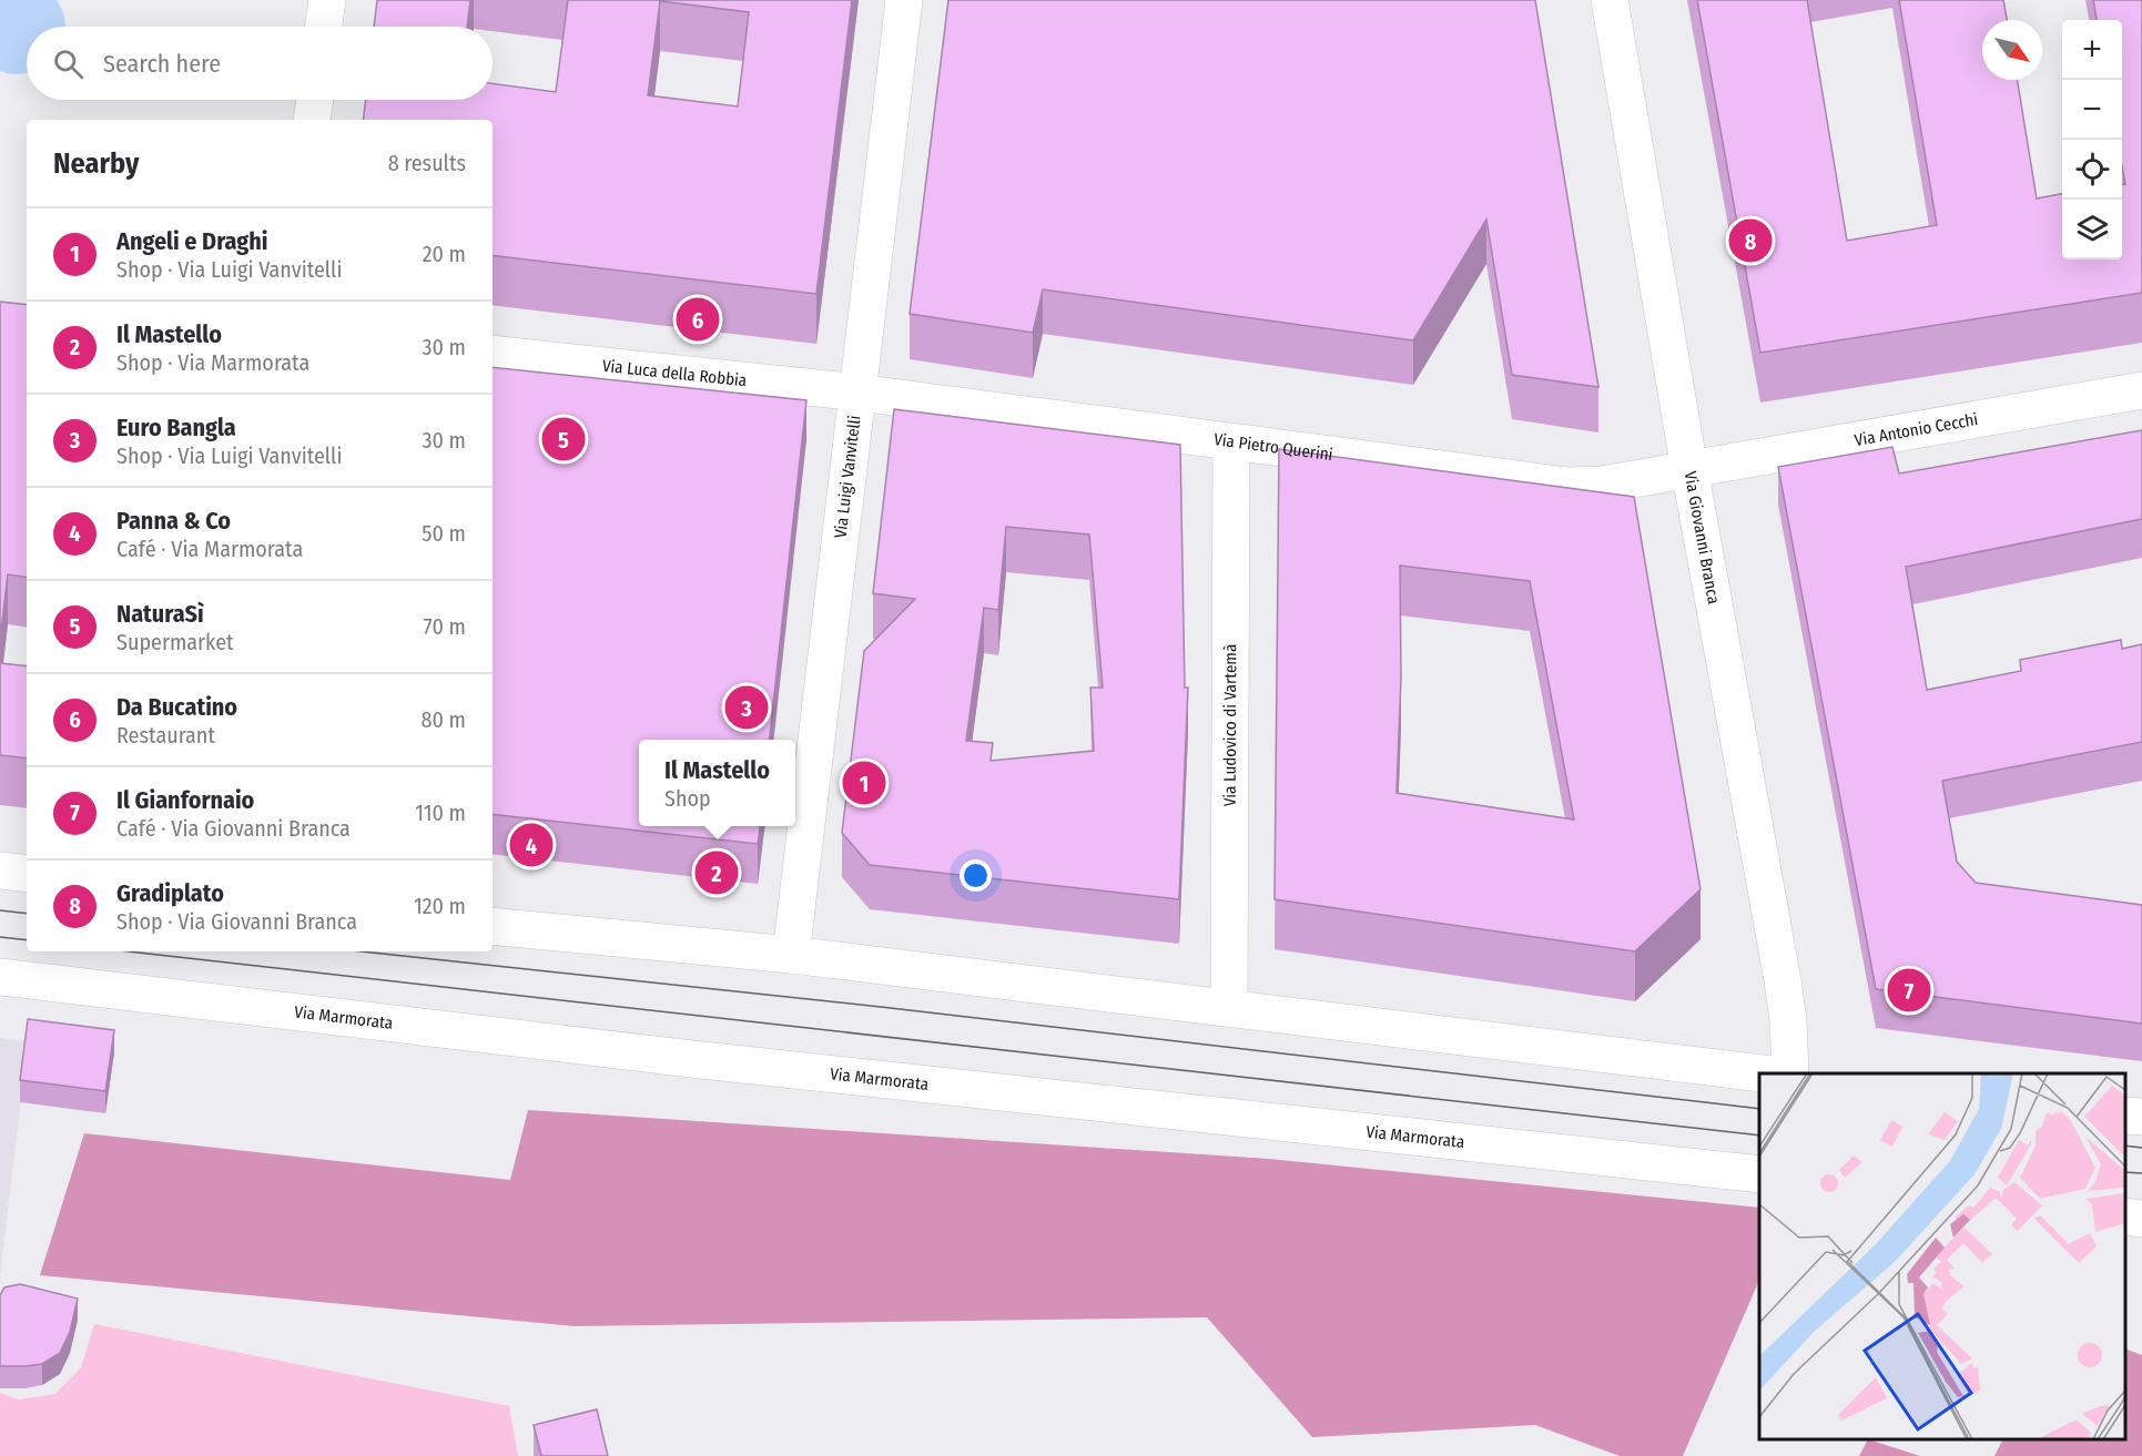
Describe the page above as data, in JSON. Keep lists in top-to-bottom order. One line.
{"streets":{"street":["Via Luca della Robbia","Via Antonio Cecchi","Via Pietro Querini","Via Luigi Vanvitelli","Via Giovanni Branca","Via Ludovico di Vartemà","Via Marmorata"]},"crossings":[["Via Luca della Robbia","Via Pietro Querini"],["Via Luca della Robbia","Via Luigi Vanvitelli"],["Via Antonio Cecchi","Via Pietro Querini"],["Via Antonio Cecchi","Via Giovanni Branca"],["Via Pietro Querini","Via Luigi Vanvitelli"],["Via Pietro Querini","Via Giovanni Branca"],["Via Pietro Querini","Via Ludovico di Vartemà"]],"north":"bottom right","page":{"map_buttons":["+","−"],"search":"Search here","heading":["Nearby","8 results"],"list":[{"mark":"1","name":"Angeli e Draghi","note":"Shop · Via Luigi Vanvitelli","value":"20 m"},{"mark":"2","name":"Il Mastello","note":"Shop · Via Marmorata","value":"30 m"},{"mark":"3","name":"Euro Bangla","note":"Shop · Via Luigi Vanvitelli","value":"30 m"},{"mark":"4","name":"Panna & Co","note":"Café · Via Marmorata","value":"50 m"},{"mark":"5","name":"NaturaSì","note":"Supermarket","value":"70 m"},{"mark":"6","name":"Da Bucatino","note":"Restaurant","value":"80 m"},{"mark":"7","name":"Il Gianfornaio","note":"Café · Via Giovanni Branca","value":"110 m"},{"mark":"8","name":"Gradiplato","note":"Shop · Via Giovanni Branca","value":"120 m"}],"pins":["8","6","5","3","1","4","2","7"],"popup":["Il Mastello","Shop"]}}
